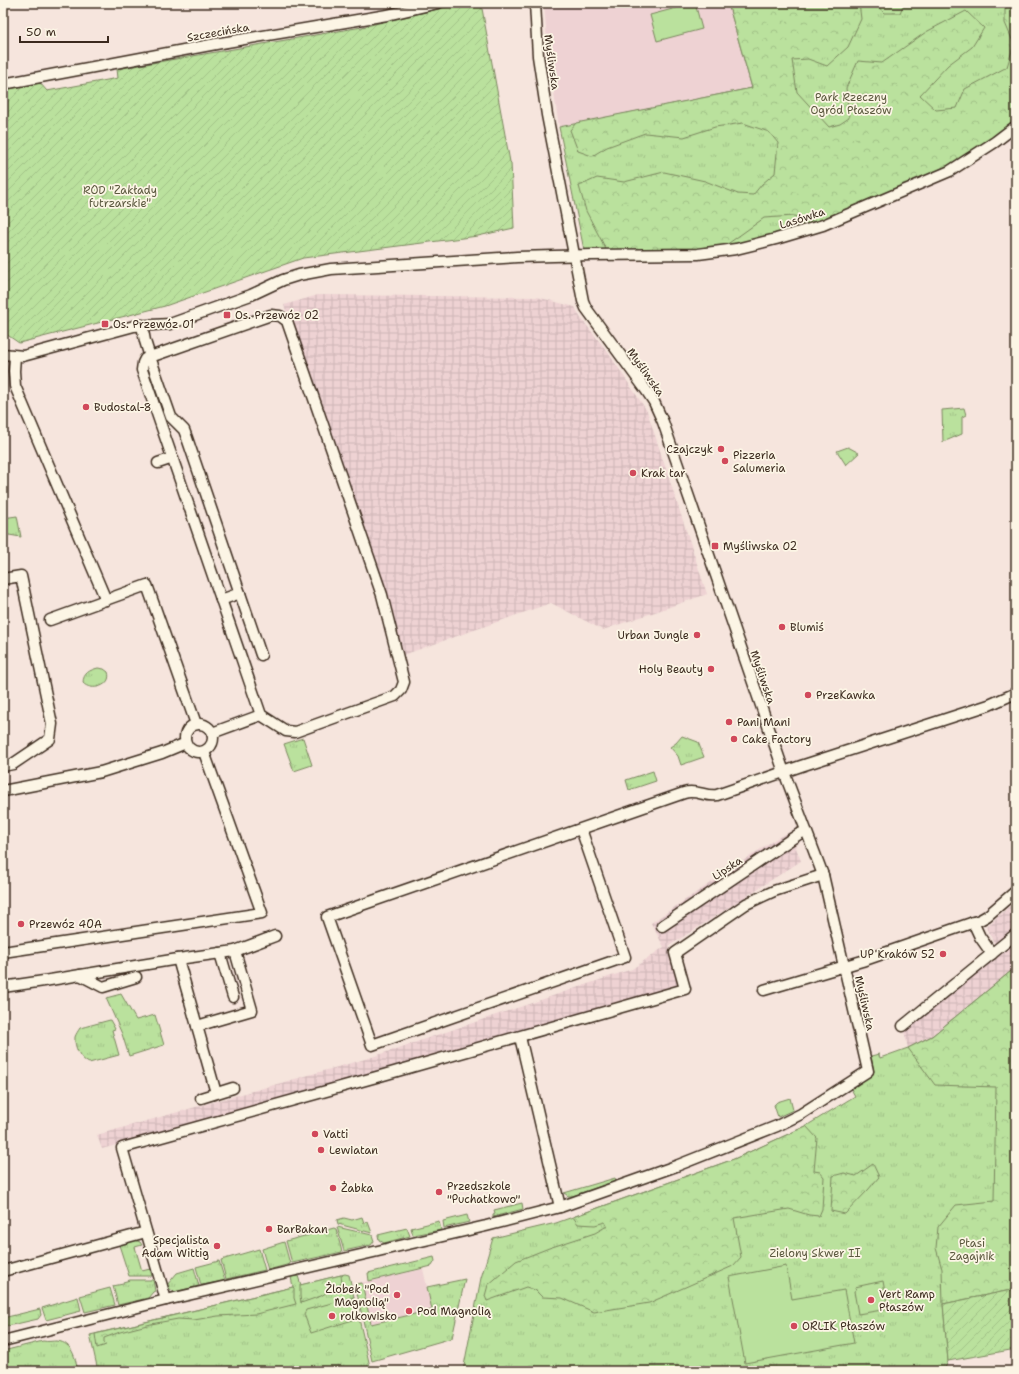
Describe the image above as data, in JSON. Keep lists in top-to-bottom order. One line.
{"streets":{"street":["Szczecińska","Myśliwska","Lasówka","Lipska"]},"crossings":[["Myśliwska","Lasówka"],["Myśliwska","Lipska"]],"parks":["Park Rzeczny Ogród Płaszów","ROD \"Zakłady futrzarskie\"","Ptasi Zagajnik","Zielony Skwer II"],"places":{"transit":["Os. Przewóz 02","Os. Przewóz 01","Myśliwska 02"],"other":["Budostal-8","Czajczyk","Pizzeria Salumeria","Krak tar","Blumiś","Urban Jungle","Holy Beauty","PrzeKawka","Pani Mani","Cake Factory","Przewóz 40A","UP Kraków 52","Vatti","Lewiatan","Żabka","Przedszkole \"Puchatkowo\"","BarBakan","Specjalista Adam Wittig","Żlobek \"Pod Magnolią\"","Vert Ramp Płaszów","Pod Magnolią","rolkowisko","ORLIK Płaszów"]},"scale_bar":"50 m"}
